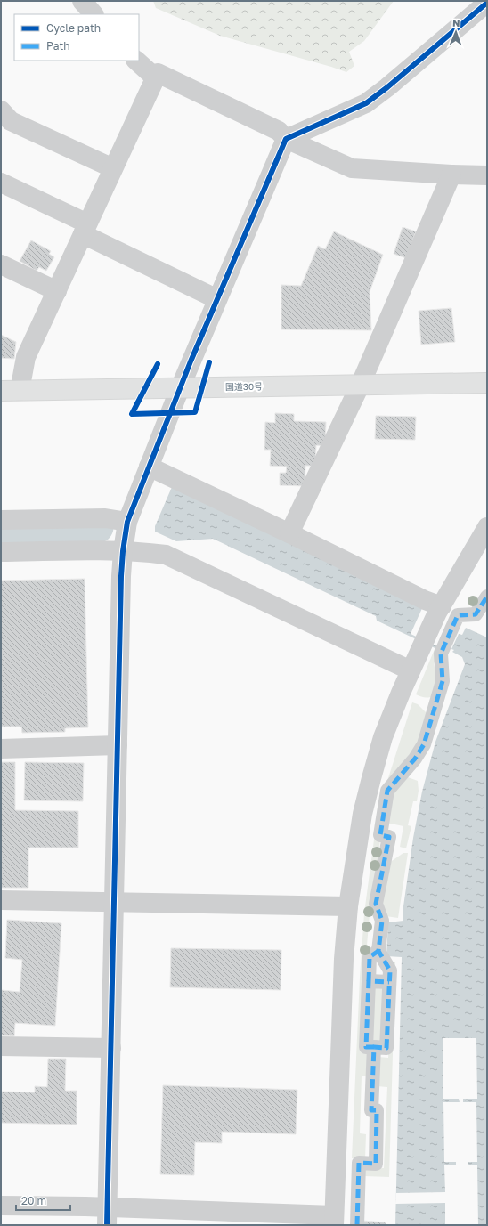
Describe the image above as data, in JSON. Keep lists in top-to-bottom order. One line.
{"streets":{"highway":["国道30号"]},"legend":["Cycle path","Path"],"scale_bar":"20 m","north":"top"}
